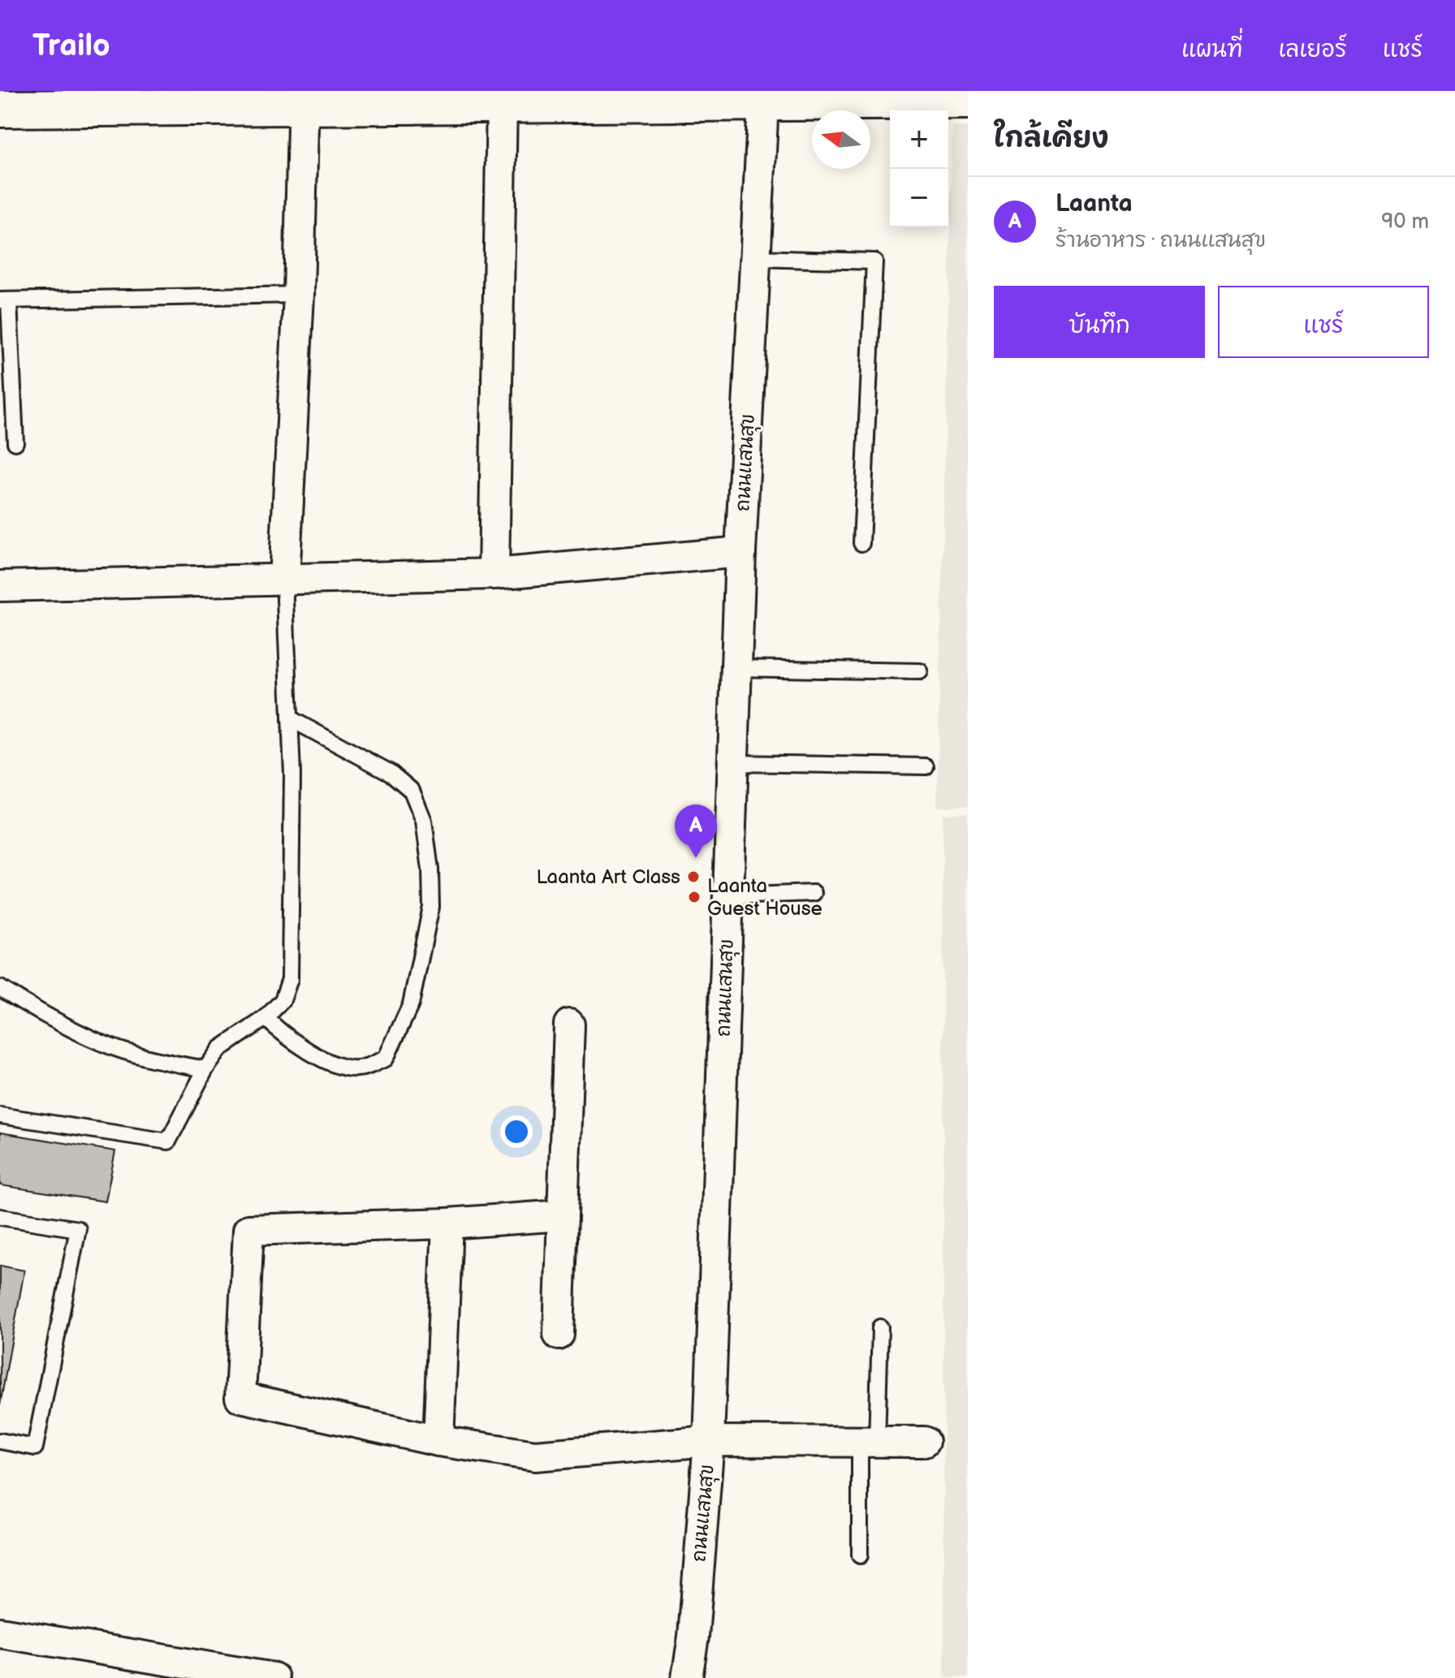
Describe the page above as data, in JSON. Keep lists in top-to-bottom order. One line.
{"streets":{"street":["ถนนแสนสุข"]},"places":["Laanta Art Class","Laanta Guest House"],"north":"left","page":{"header":"Trailo","nav":["แผนที่","เลเยอร์","แชร์"],"heading":"ใกล้เคียง","map_buttons":["+","−"],"list":[{"mark":"A","name":"Laanta","note":"ร้านอาหาร · ถนนแสนสุข","value":"90 m"}],"buttons":["บันทึก","แชร์"],"pins":"A"}}
